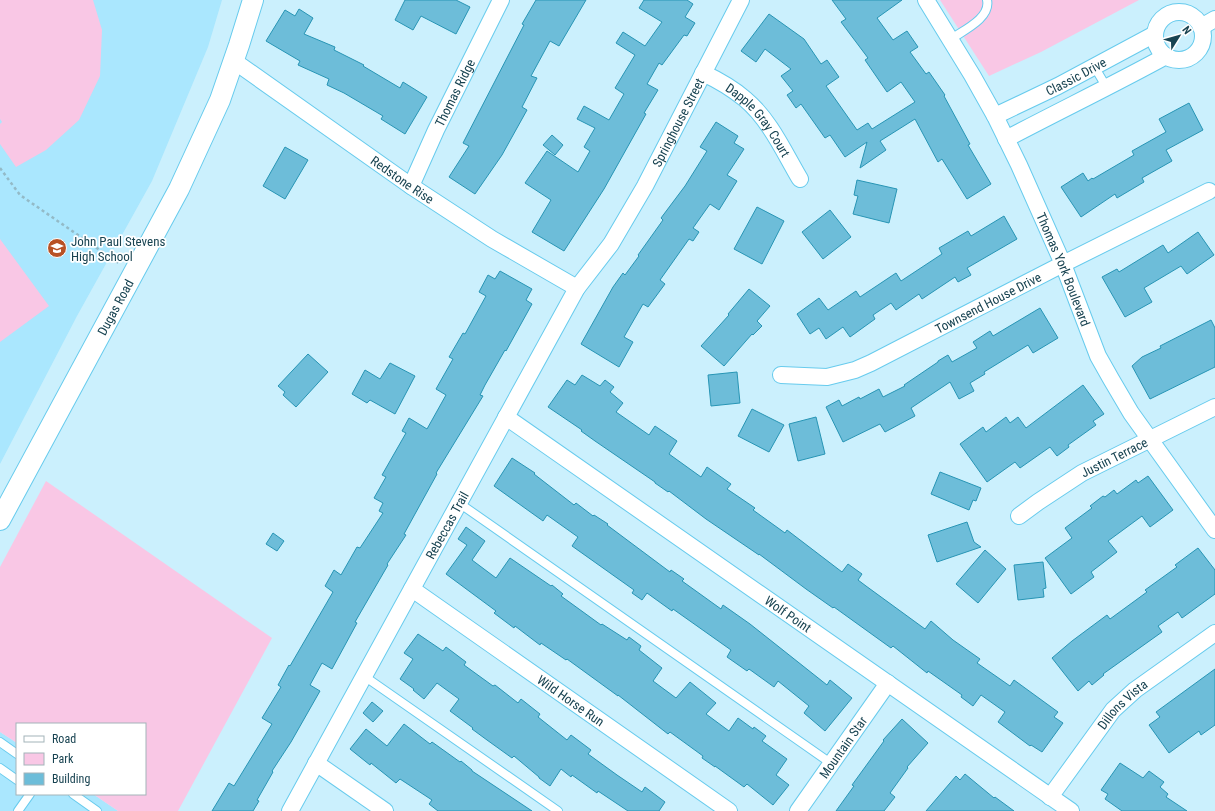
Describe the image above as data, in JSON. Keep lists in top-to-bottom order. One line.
{"streets":{"street":["Classic Drive","Thomas Ridge","Dapple Gray Court","Springhouse Street","Redstone Rise","Thomas York Boulevard","Townsend House Drive","Dugas Road","Justin Terrace","Rebeccas Trail","Wolf Point","Wild Horse Run","Dillons Vista","Mountain Star"]},"crossings":[["Classic Drive","Thomas York Boulevard"],["Thomas Ridge","Redstone Rise"],["Dapple Gray Court","Springhouse Street"],["Springhouse Street","Rebeccas Trail"],["Redstone Rise","Dugas Road"],["Redstone Rise","Rebeccas Trail"],["Thomas York Boulevard","Townsend House Drive"],["Thomas York Boulevard","Justin Terrace"],["Rebeccas Trail","Wolf Point"],["Rebeccas Trail","Wild Horse Run"],["Wolf Point","Dillons Vista"],["Wolf Point","Mountain Star"]],"places":{"school or university":["John Paul Stevens High School"]},"legend":["Road","Park","Building"],"north":"top right"}
